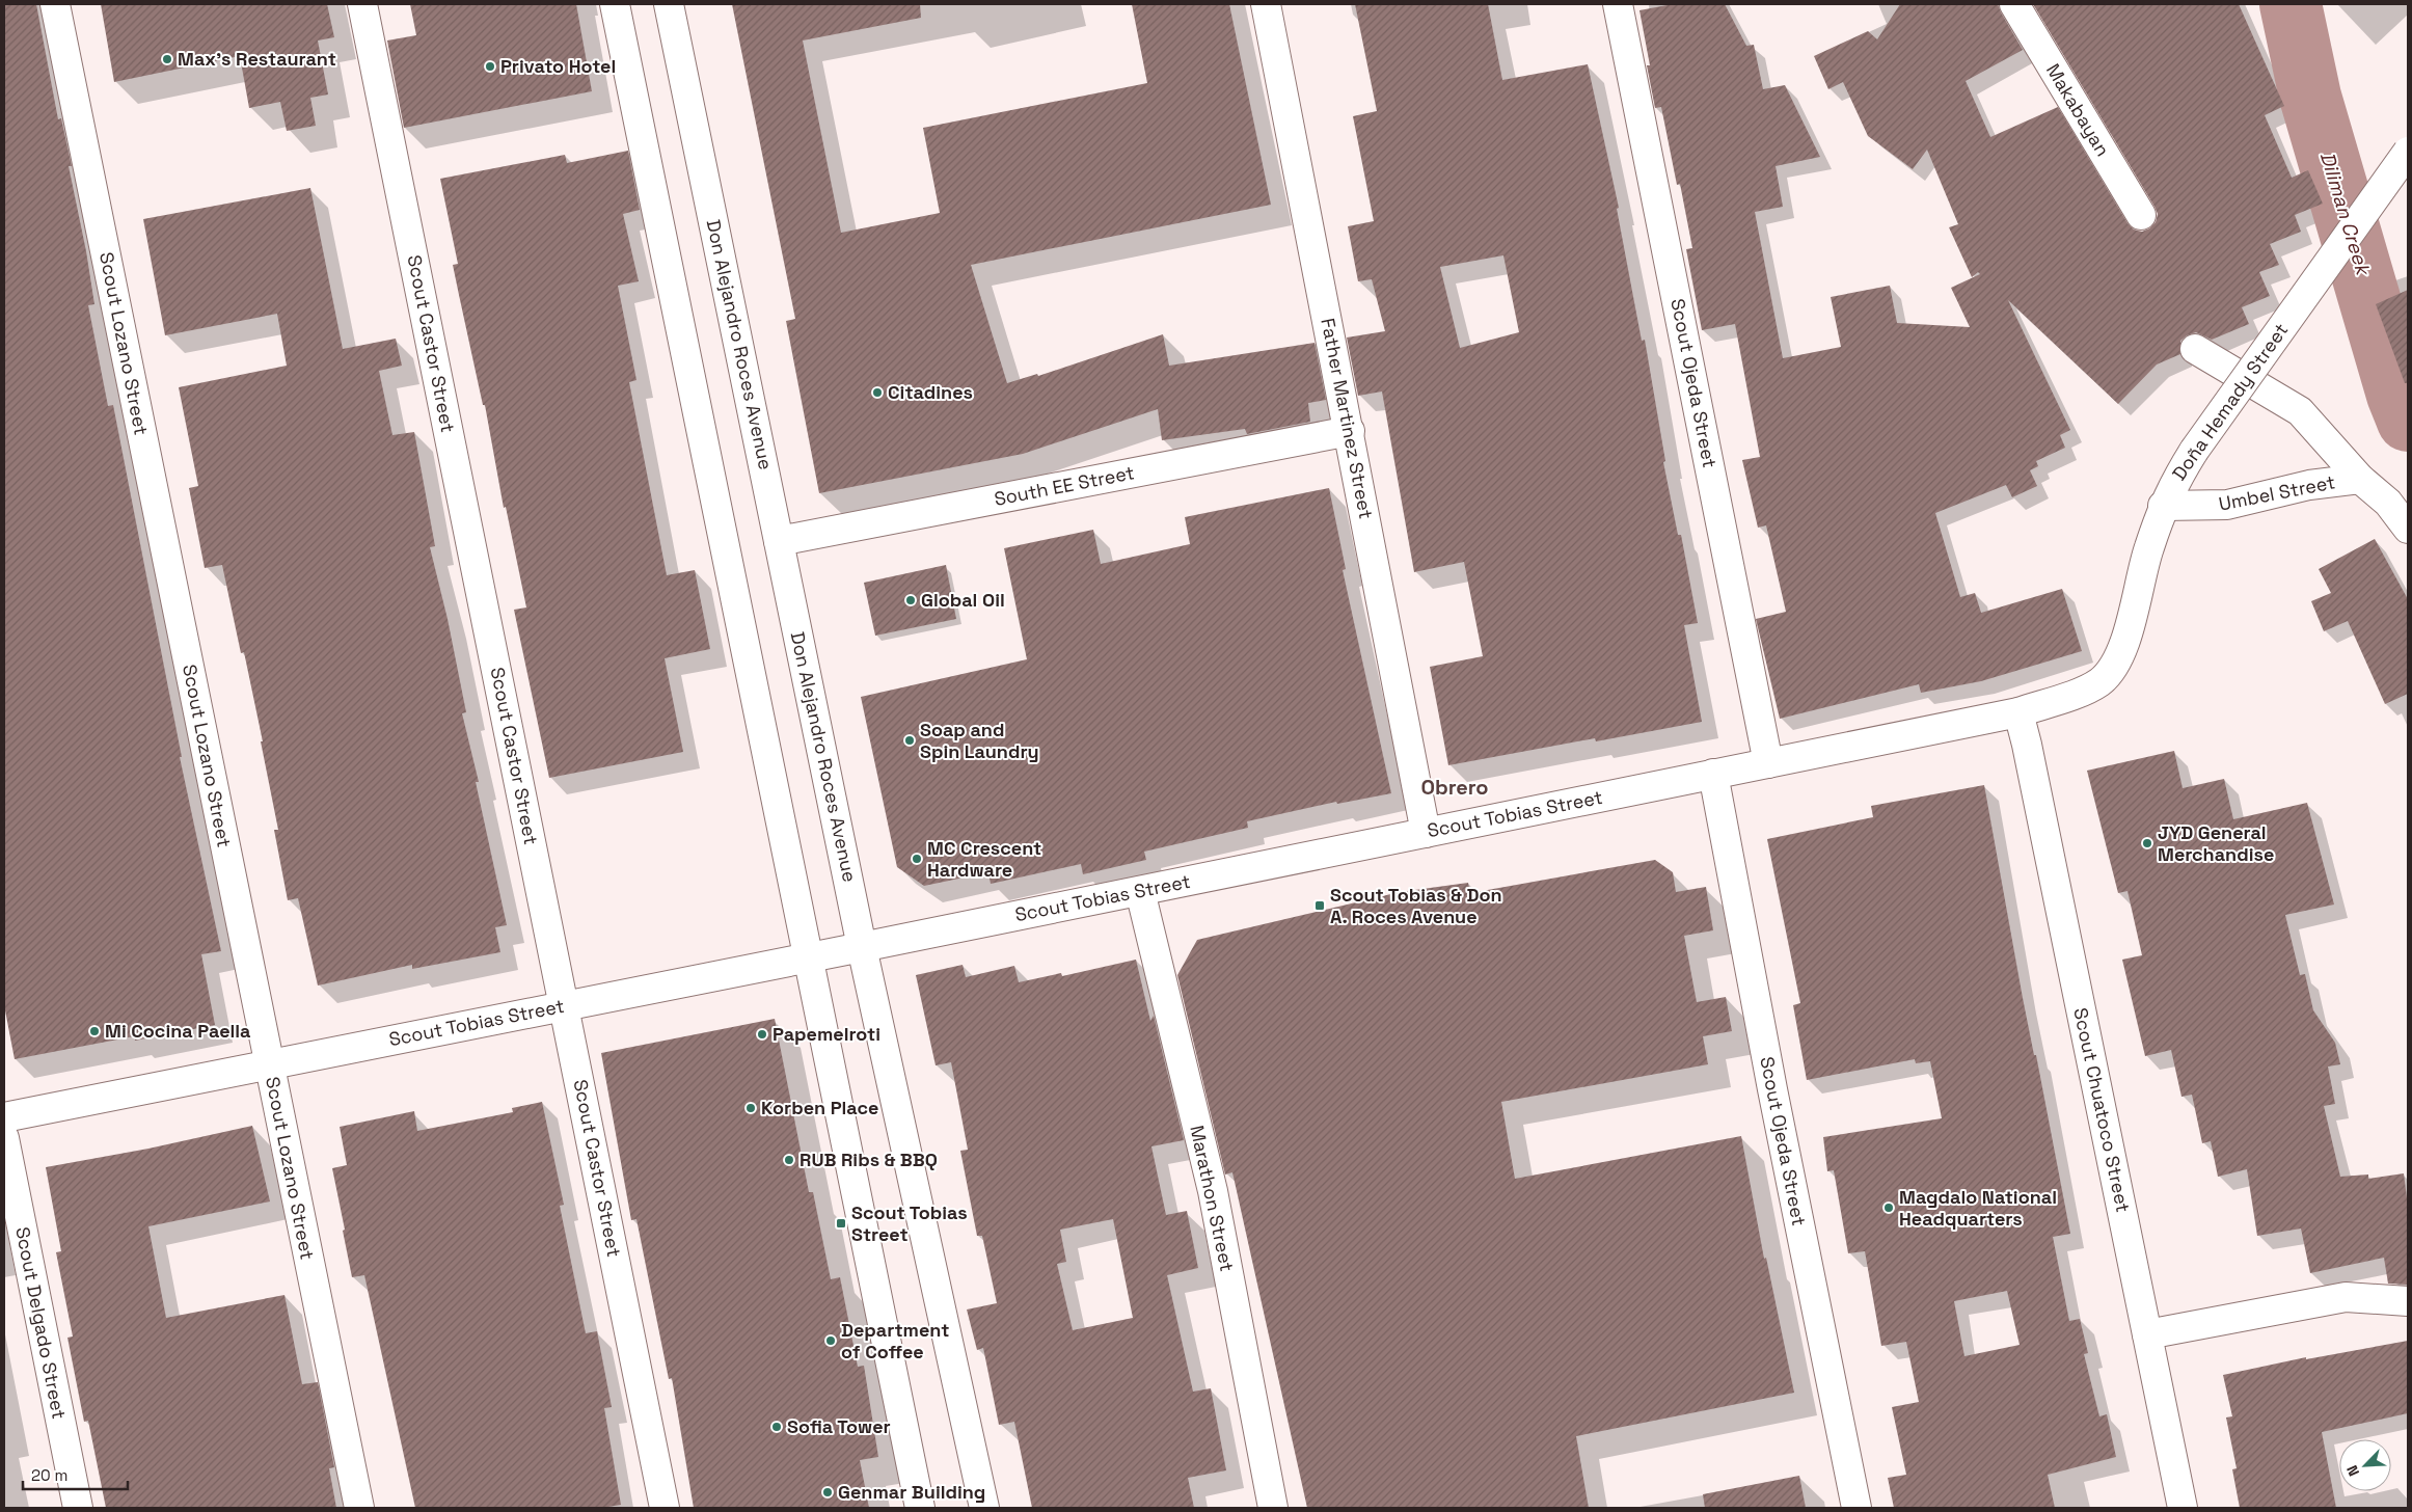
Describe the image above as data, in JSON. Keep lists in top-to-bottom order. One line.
{"streets":{"street":["Makabayan","Scout Lozano Street","Scout Castor Street","Don Alejandro Roces Avenue","Scout Ojeda Street","Doña Hemady Street","Father Martinez Street","South EE Street","Umbel Street","Scout Tobias Street","Scout Chuatoco Street","Marathon Street","Scout Delgado Street"]},"crossings":[["Scout Lozano Street","Scout Tobias Street"],["Scout Castor Street","Scout Tobias Street"],["Don Alejandro Roces Avenue","South EE Street"],["Don Alejandro Roces Avenue","Scout Tobias Street"],["Scout Ojeda Street","Scout Tobias Street"],["Doña Hemady Street","Umbel Street"],["Doña Hemady Street","Scout Tobias Street"],["Doña Hemady Street","Scout Chuatoco Street"],["Father Martinez Street","South EE Street"],["Father Martinez Street","Scout Tobias Street"],["Scout Tobias Street","Scout Chuatoco Street"],["Scout Tobias Street","Marathon Street"]],"districts":["Obrero"],"water":["Diliman Creek"],"places":{"other":["Max's Restaurant","Privato Hotel","Citadines","Global Oil","Soap and Spin Laundry","JYD General Merchandise","MC Crescent Hardware","Mi Cocina Paella","Papemelroti","Korben Place","RUB Ribs & BBQ","Magdalo National Headquarters","Department of Coffee","Sofia Tower","Genmar Building"],"transit":["Scout Tobias & Don A. Roces Avenue","Scout Tobias Street"]},"scale_bar":"20 m","north":"bottom left"}
